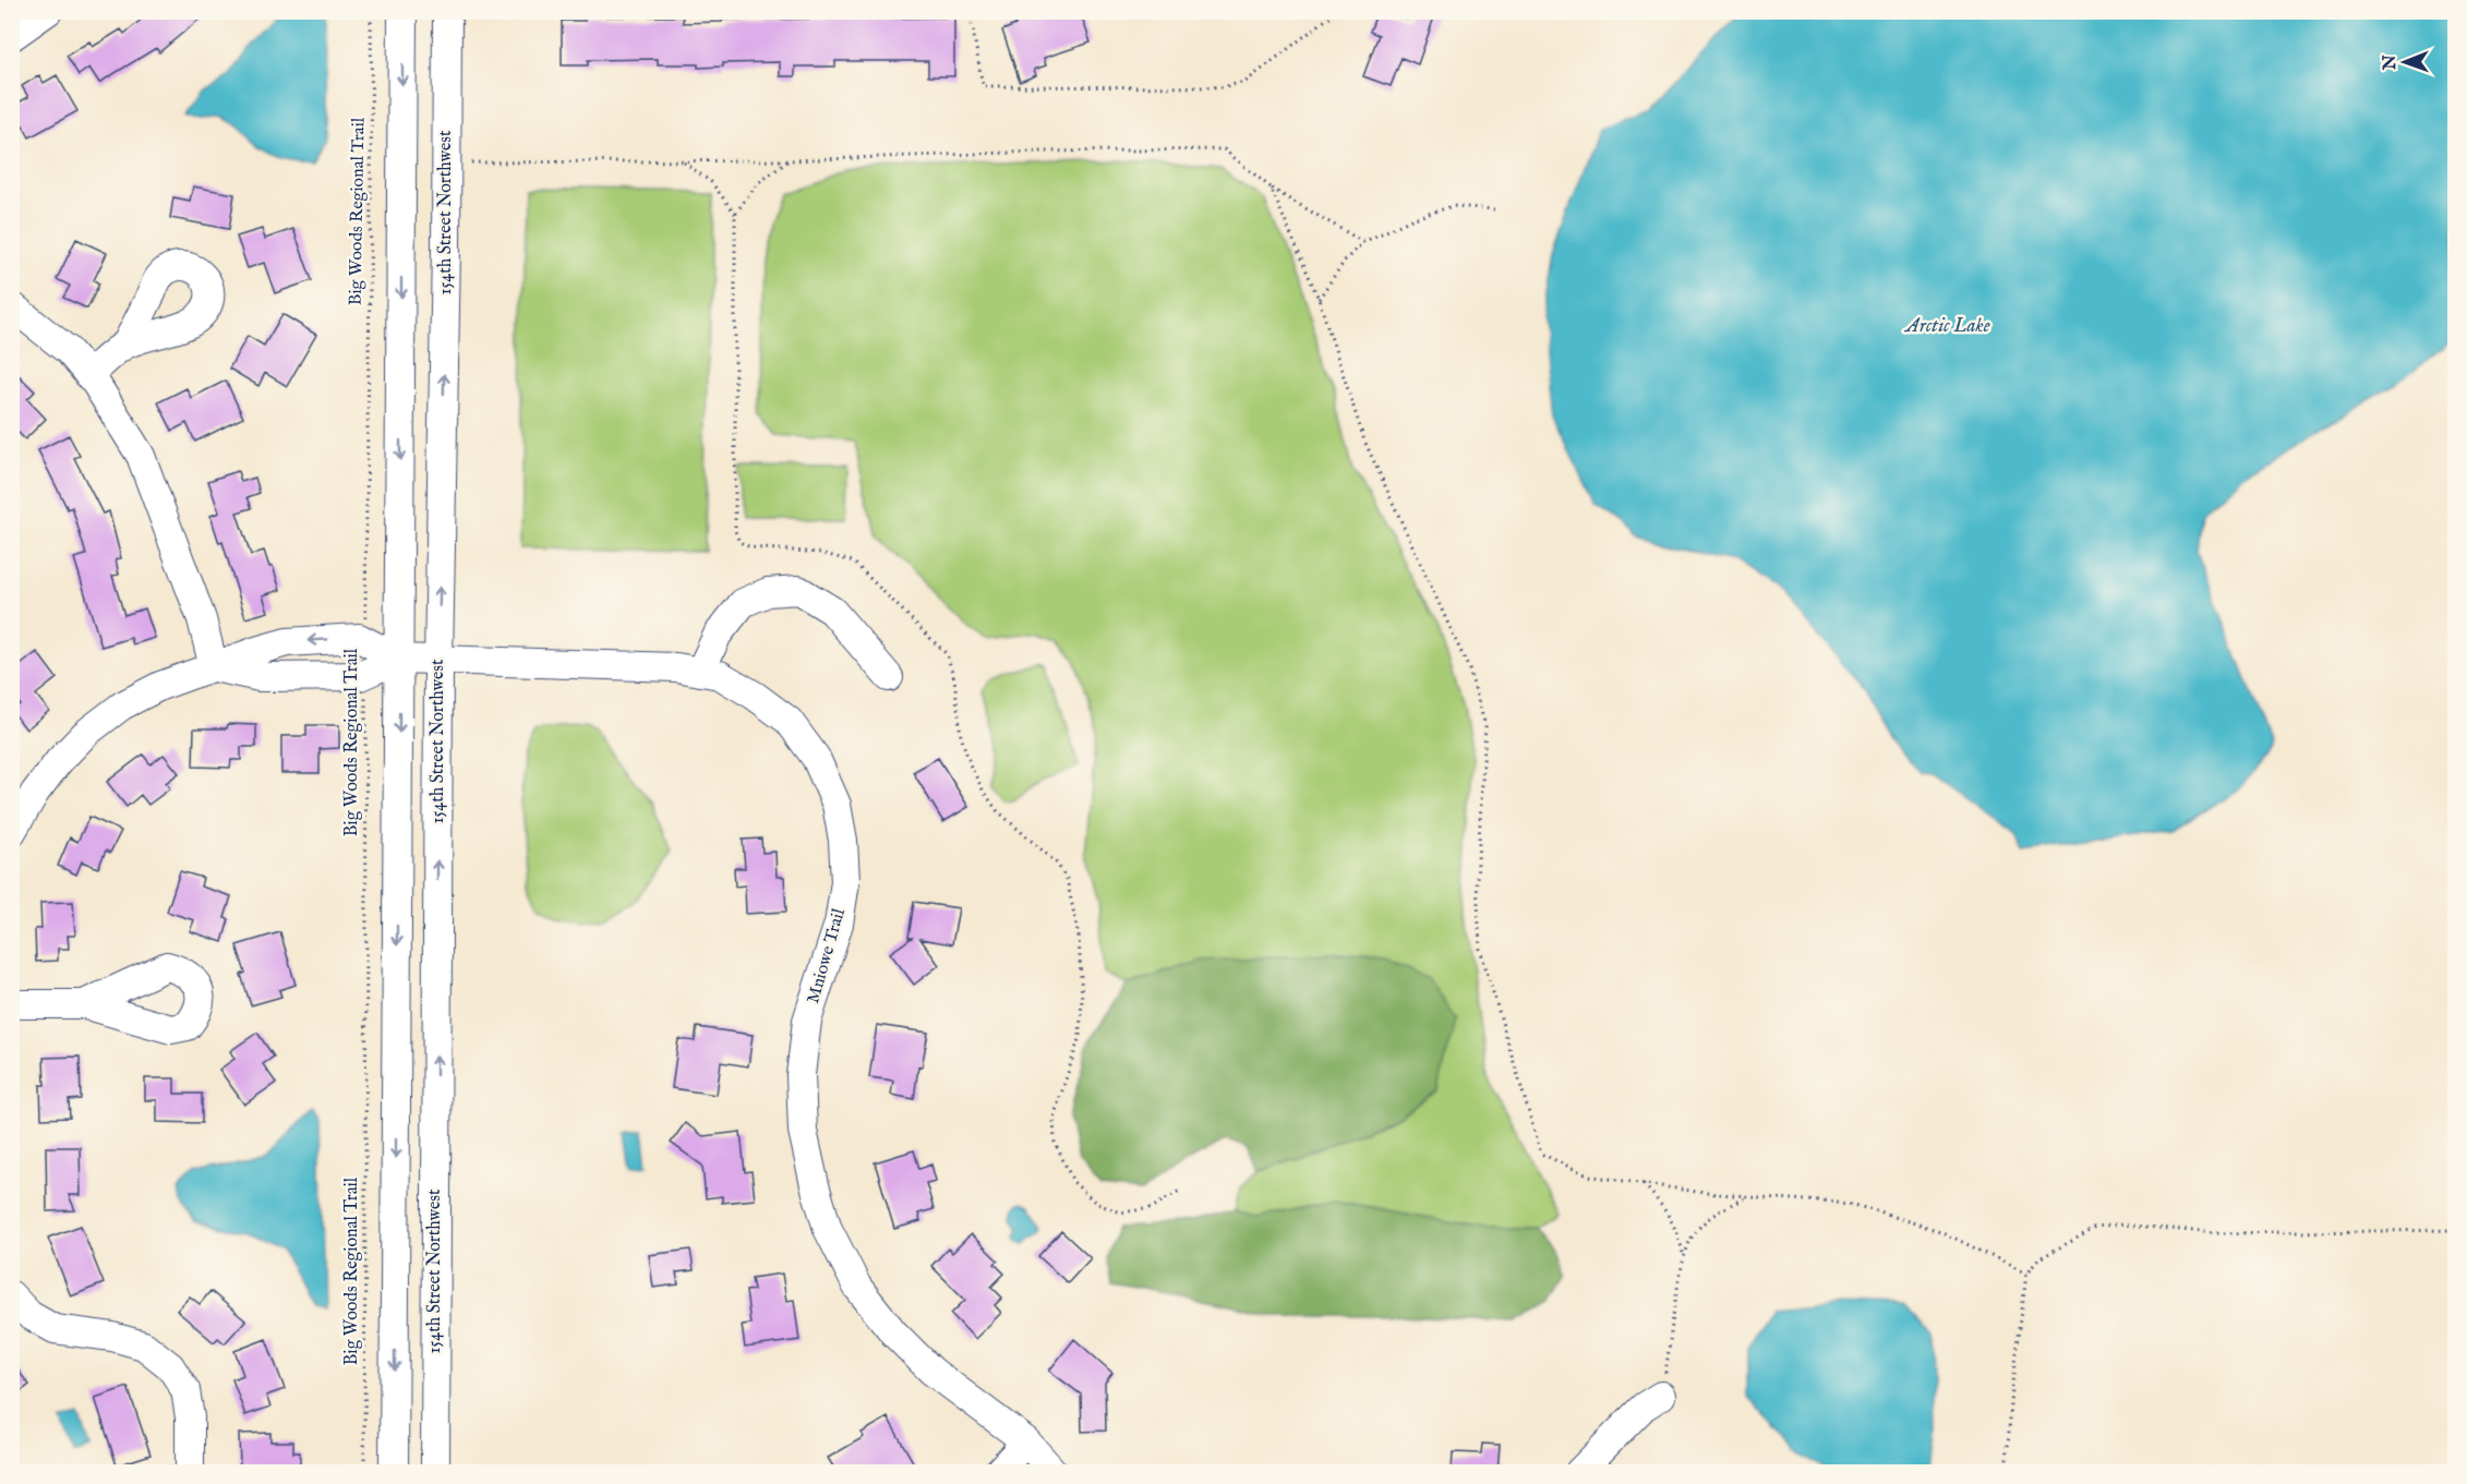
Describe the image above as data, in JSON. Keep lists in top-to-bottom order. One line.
{"streets":{"street":["154th Street Northwest","Mniowe Trail"],"path":["Big Woods Regional Trail"]},"crossings":[["154th Street Northwest","Mniowe Trail"]],"water":["Arctic Lake"],"north":"left"}
